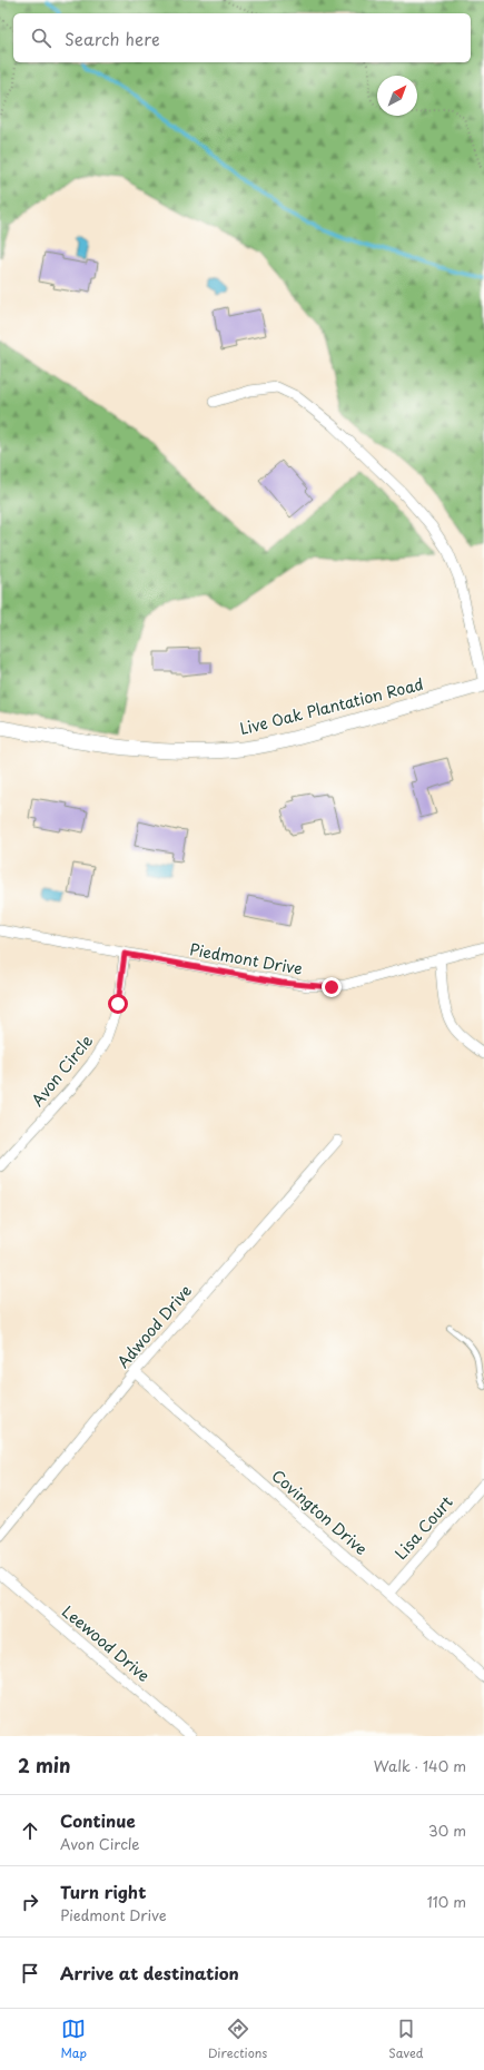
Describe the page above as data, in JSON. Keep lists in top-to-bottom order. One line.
{"streets":{"street":["Live Oak Plantation Road","Piedmont Drive","Avon Circle","Adwood Drive","Covington Drive","Lisa Court","Leewood Drive"]},"crossings":[["Piedmont Drive","Avon Circle"],["Adwood Drive","Covington Drive"],["Covington Drive","Lisa Court"]],"north":"top right","page":{"search":"Search here","heading":["2 min","Walk · 140 m"],"list":[["Continue","Avon Circle","30 m"],["Turn right","Piedmont Drive","110 m"],"Arrive at destination"],"nav":["Map","Directions","Saved"]}}
